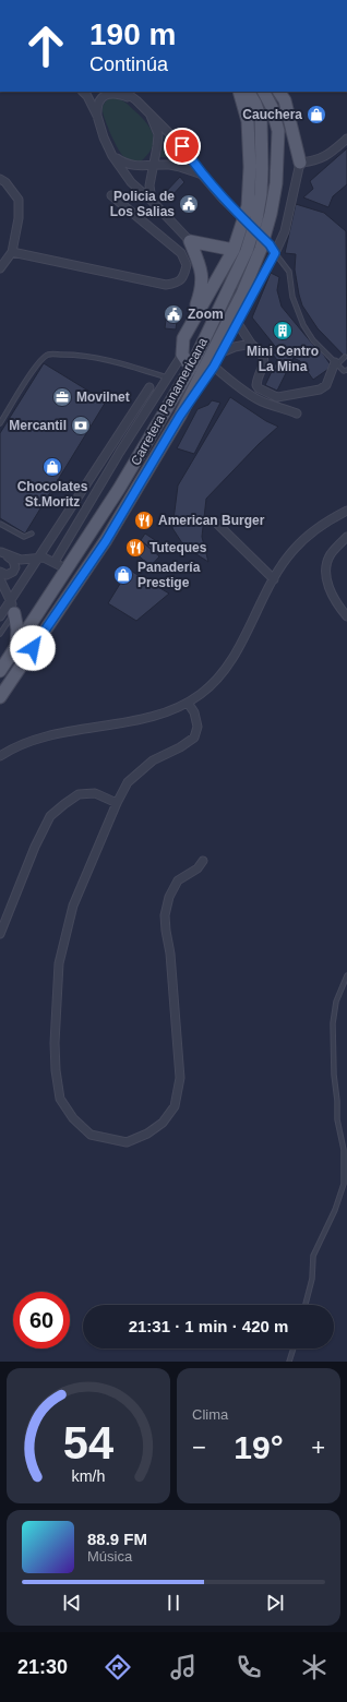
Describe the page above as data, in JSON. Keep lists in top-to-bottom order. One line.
{"streets":{"main road":["Carretera Panamericana"]},"places":{"shop":["Cauchera","Chocolates St.Moritz","Panadería Prestige"],"public building":["Policia de Los Salias","Zoom"],"building":["Mini Centro La Mina"],"office":["Movilnet"],"bank":["Mercantil"],"restaurant":["American Burger","Tuteques"]},"page":{"turn":["190 m","Continúa"],"limit":"60","trip":"21:31 · 1 min · 420 m","tile":"Clima","heat":["−","19°","+"],"song":["88.9 FM","Música"],"tabs":"21:30","gauge":["54","km/h"]}}
